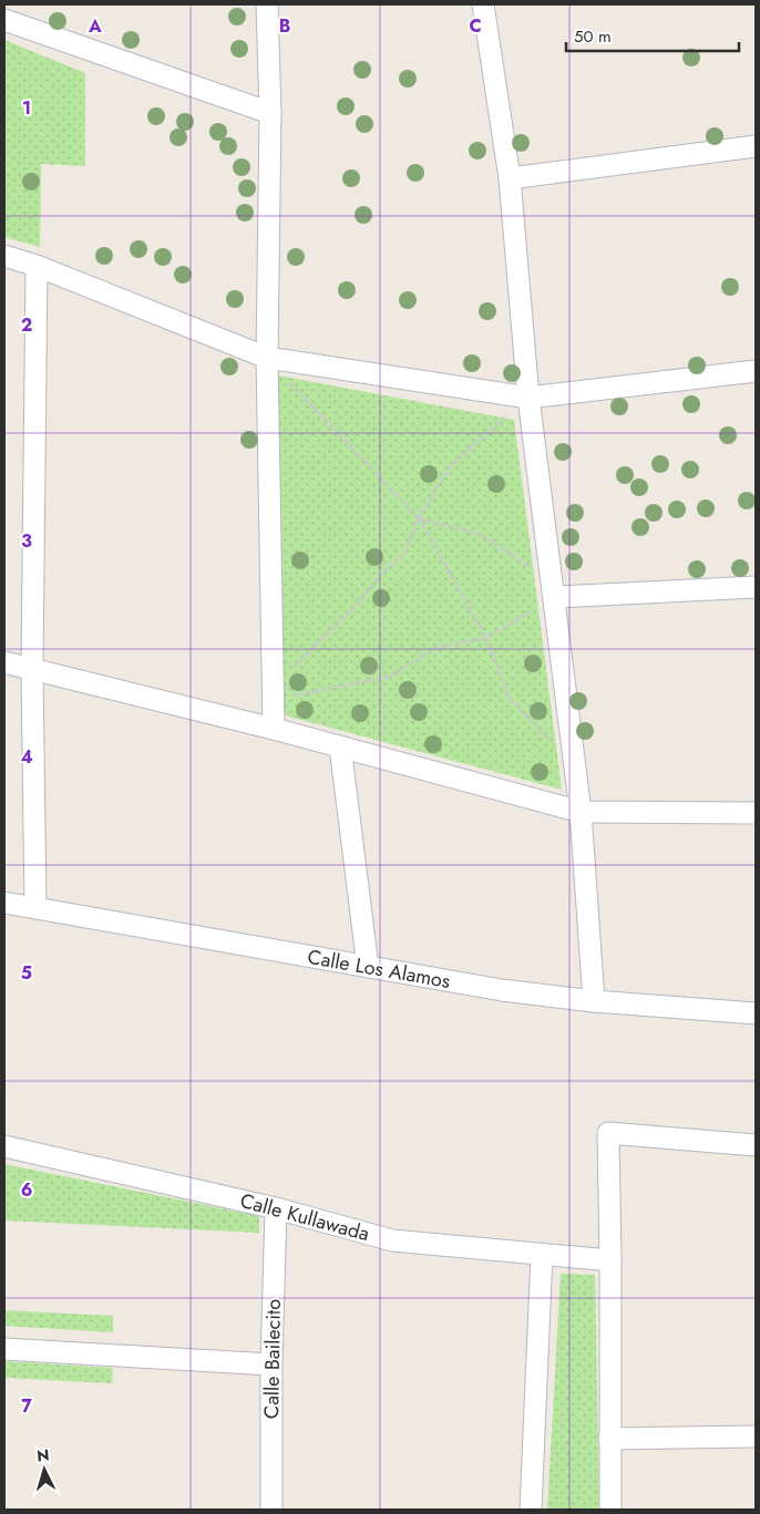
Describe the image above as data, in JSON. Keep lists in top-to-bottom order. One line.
{"streets":{"street":["Calle Los Alamos","Calle Kullawada","Calle Bailecito"]},"crossings":[["Calle Kullawada","Calle Bailecito"]],"scale_bar":"50 m","north":"top","grid":{"columns":["A","B","C"],"rows":["1","2","3","4","5","6","7"]}}
